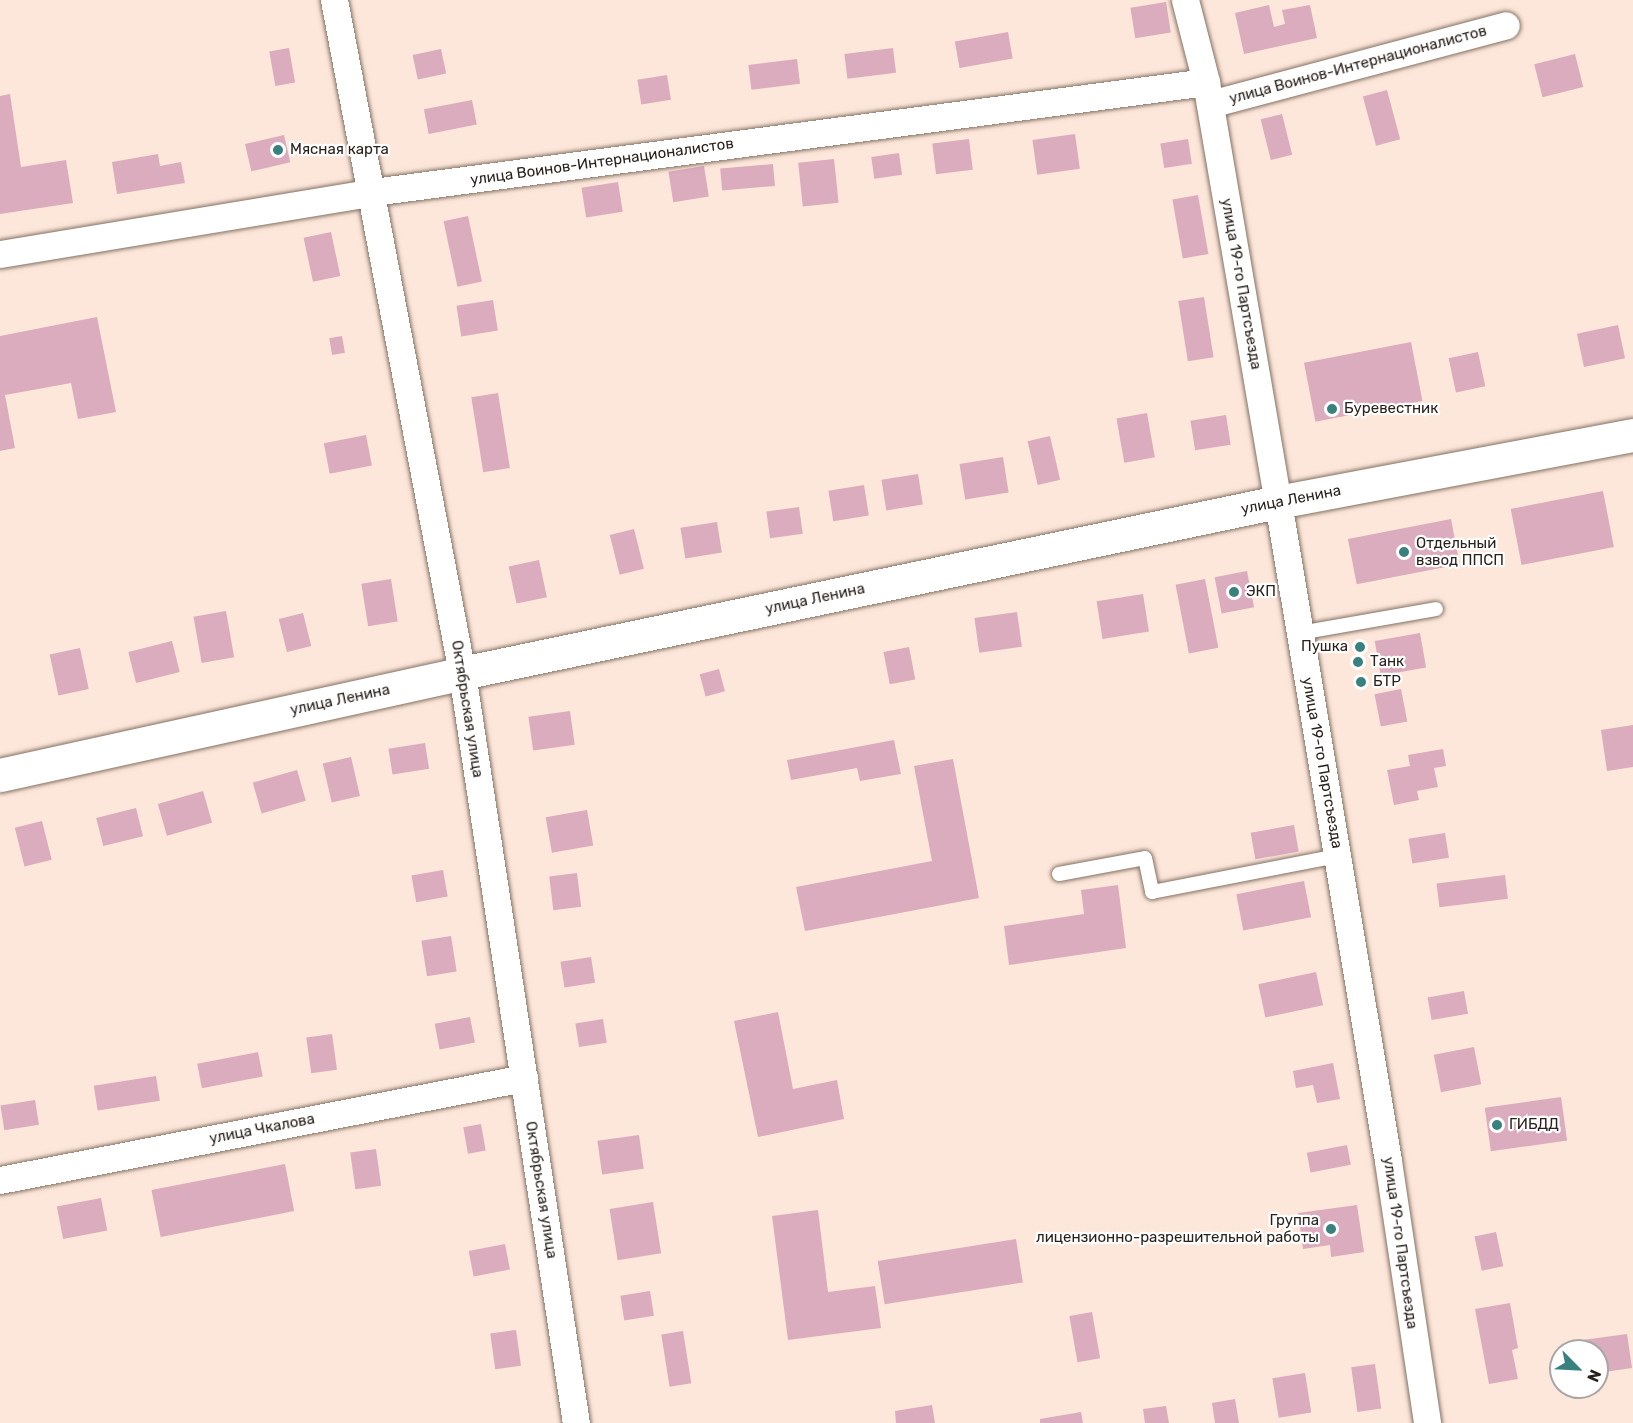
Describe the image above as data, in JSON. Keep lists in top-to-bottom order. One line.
{"streets":{"main road":["улица Ленина"],"street":["улица Воинов-Интернационалистов","улица 19-го Партсъезда","Октябрьская улица","улица Чкалова"]},"crossings":[["улица Воинов-Интернационалистов","улица 19-го Партсъезда"],["улица Воинов-Интернационалистов","Октябрьская улица"],["улица 19-го Партсъезда","улица Ленина"],["улица Ленина","Октябрьская улица"],["Октябрьская улица","улица Чкалова"]],"places":["Мясная карта","Буревестник","Отдельный взвод ППСП","ЭКП","Пушка","Танк","БТР","ГИБДД","Группа лицензионно-разрешительной работы"],"north":"bottom right"}
